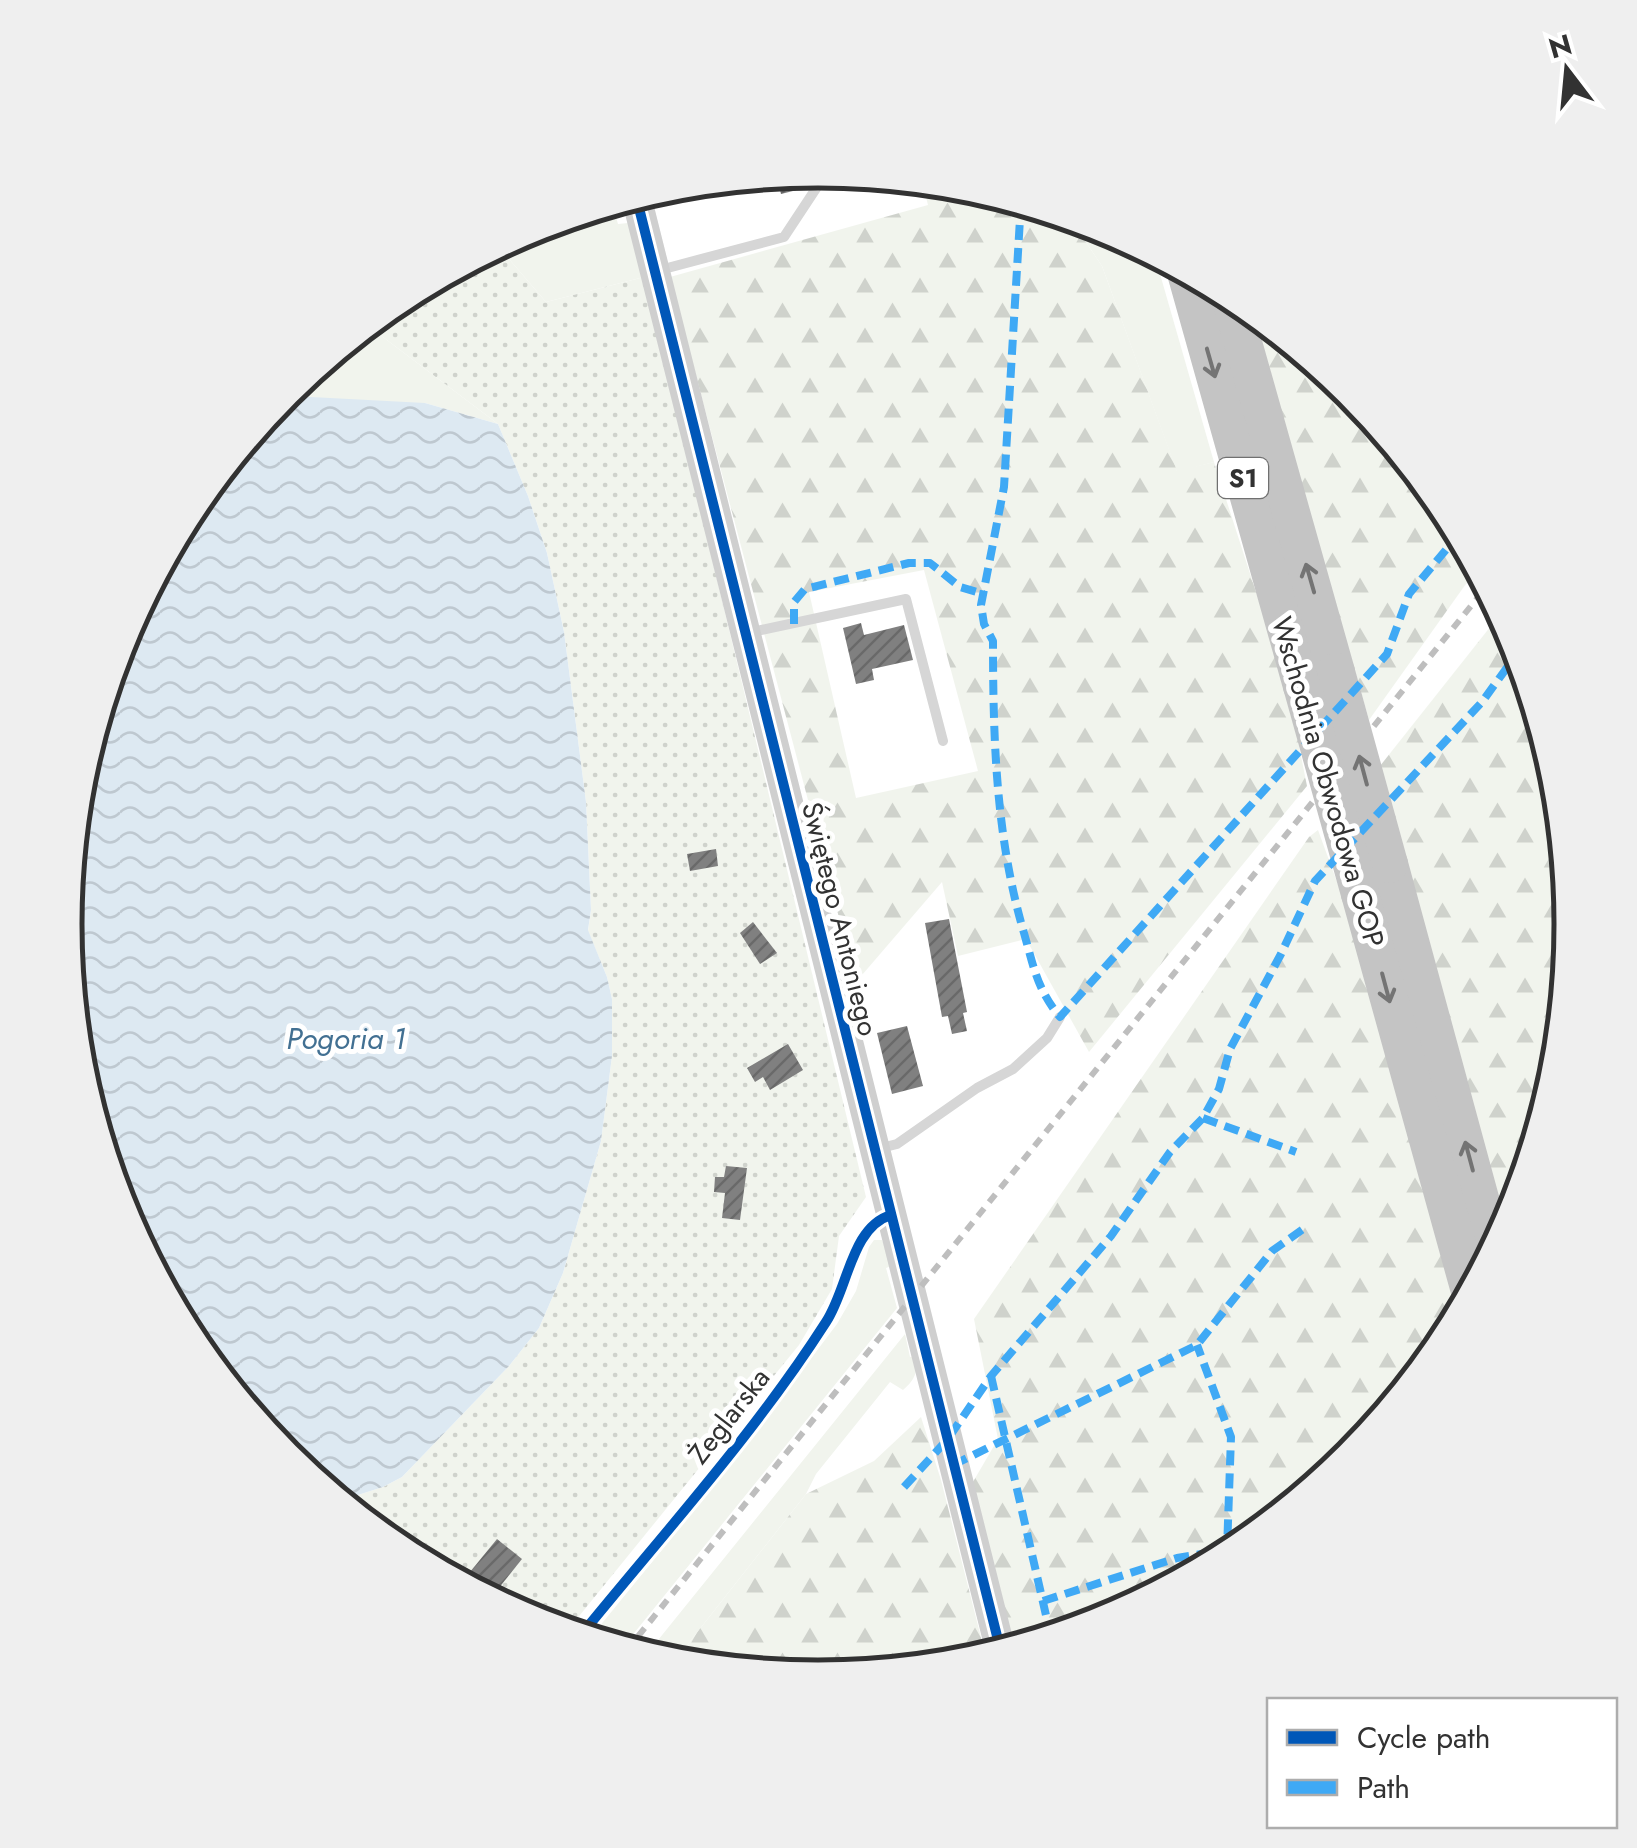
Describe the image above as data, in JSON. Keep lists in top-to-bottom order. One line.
{"streets":{"highway":["S1","Wschodnia Obwodowa GOP"],"street":["Świętego Antoniego"],"lane":["Żeglarska"]},"crossings":[["Świętego Antoniego","Żeglarska"]],"water":["Pogoria 1"],"legend":["Cycle path","Path"],"north":"top"}
